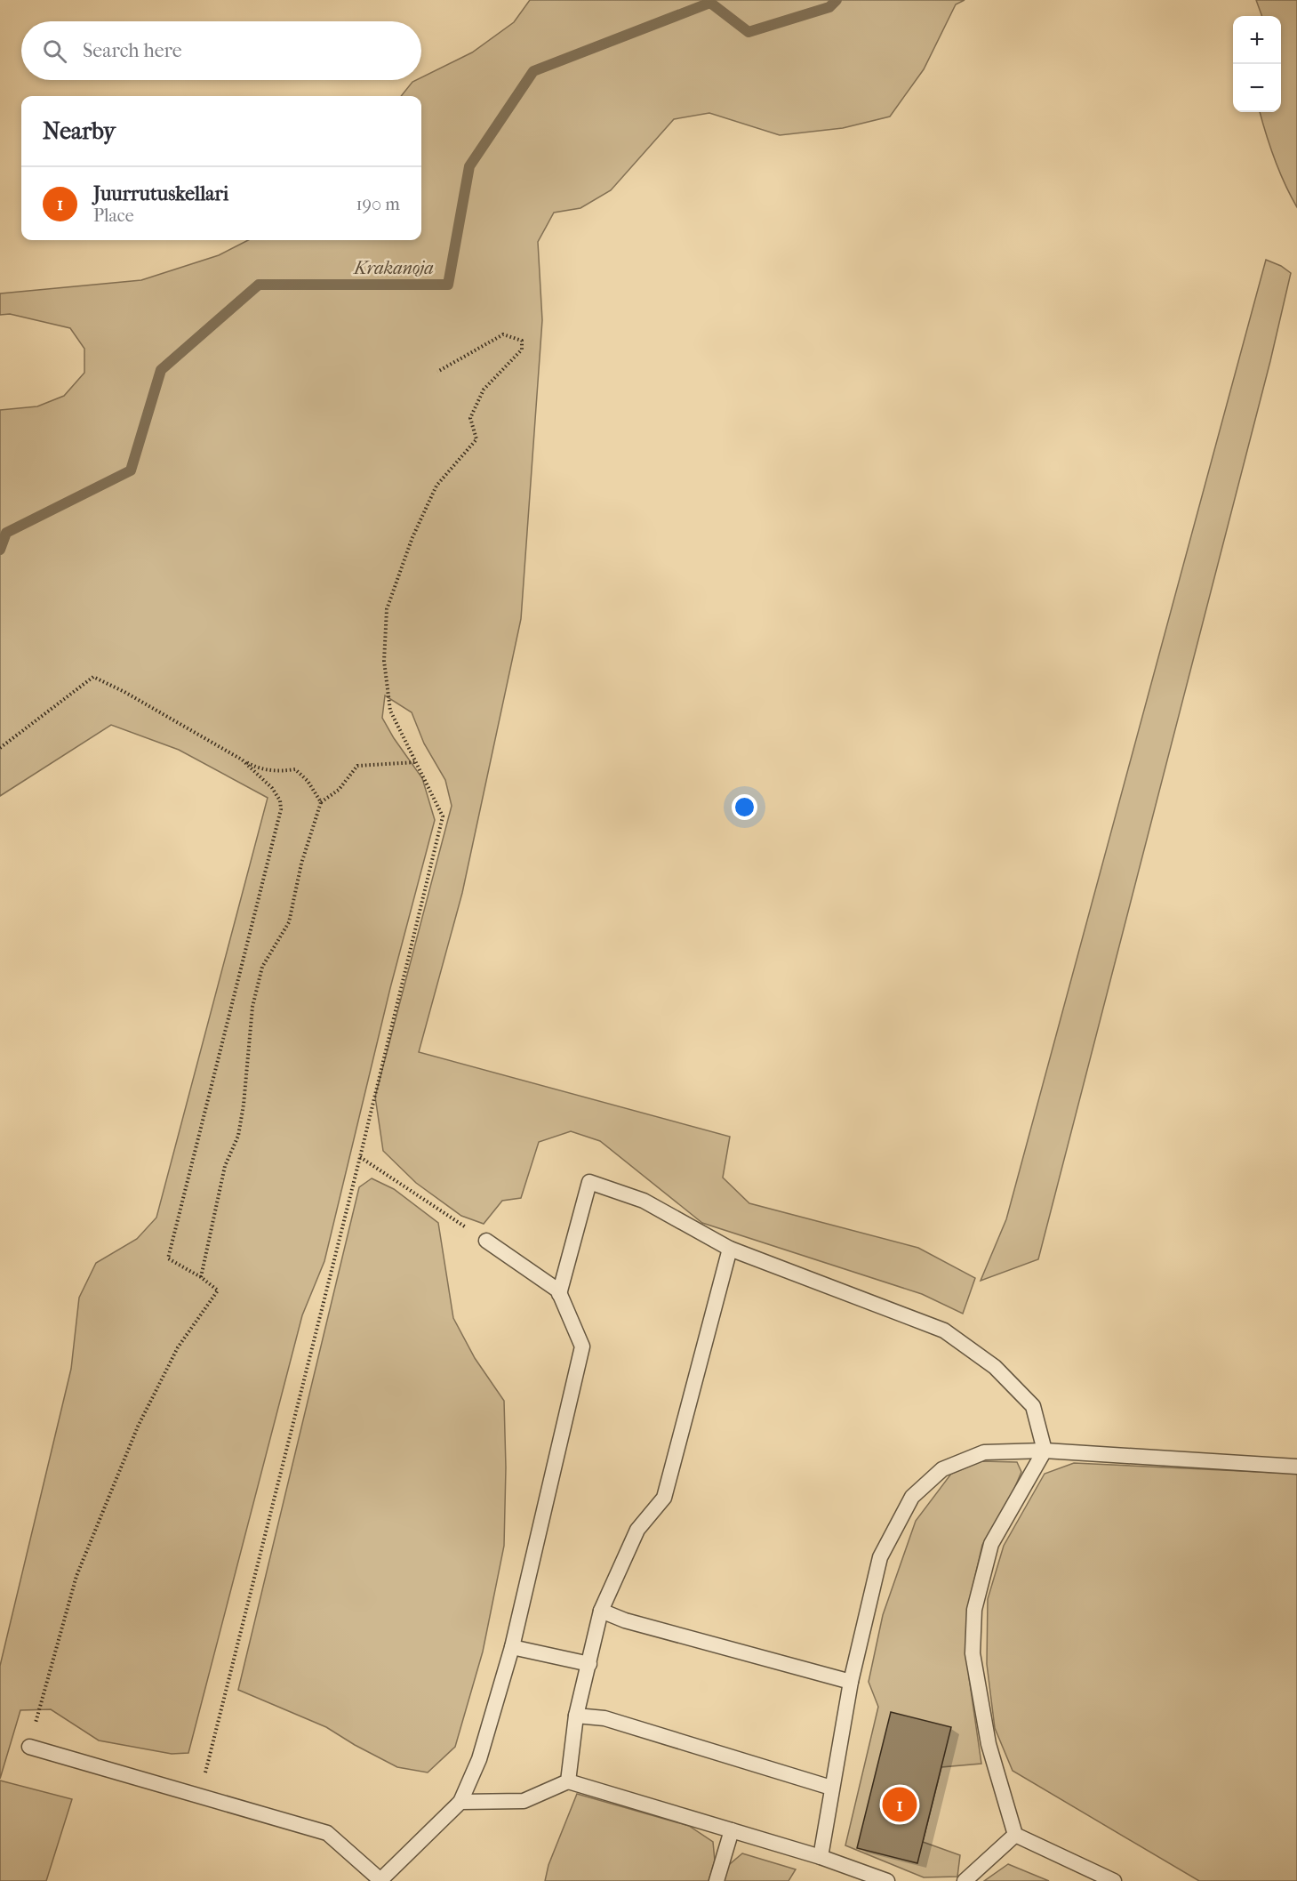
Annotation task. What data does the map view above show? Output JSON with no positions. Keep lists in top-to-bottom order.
{
  "water": ["Krakanoja"],
  "page": {
    "map_buttons": ["+", "−"],
    "search": "Search here",
    "heading": "Nearby",
    "list": [
      {
        "mark": "1",
        "name": "Juurrutuskellari",
        "note": "Place",
        "value": "190 m"
      }
    ],
    "pins": "1"
  }
}
